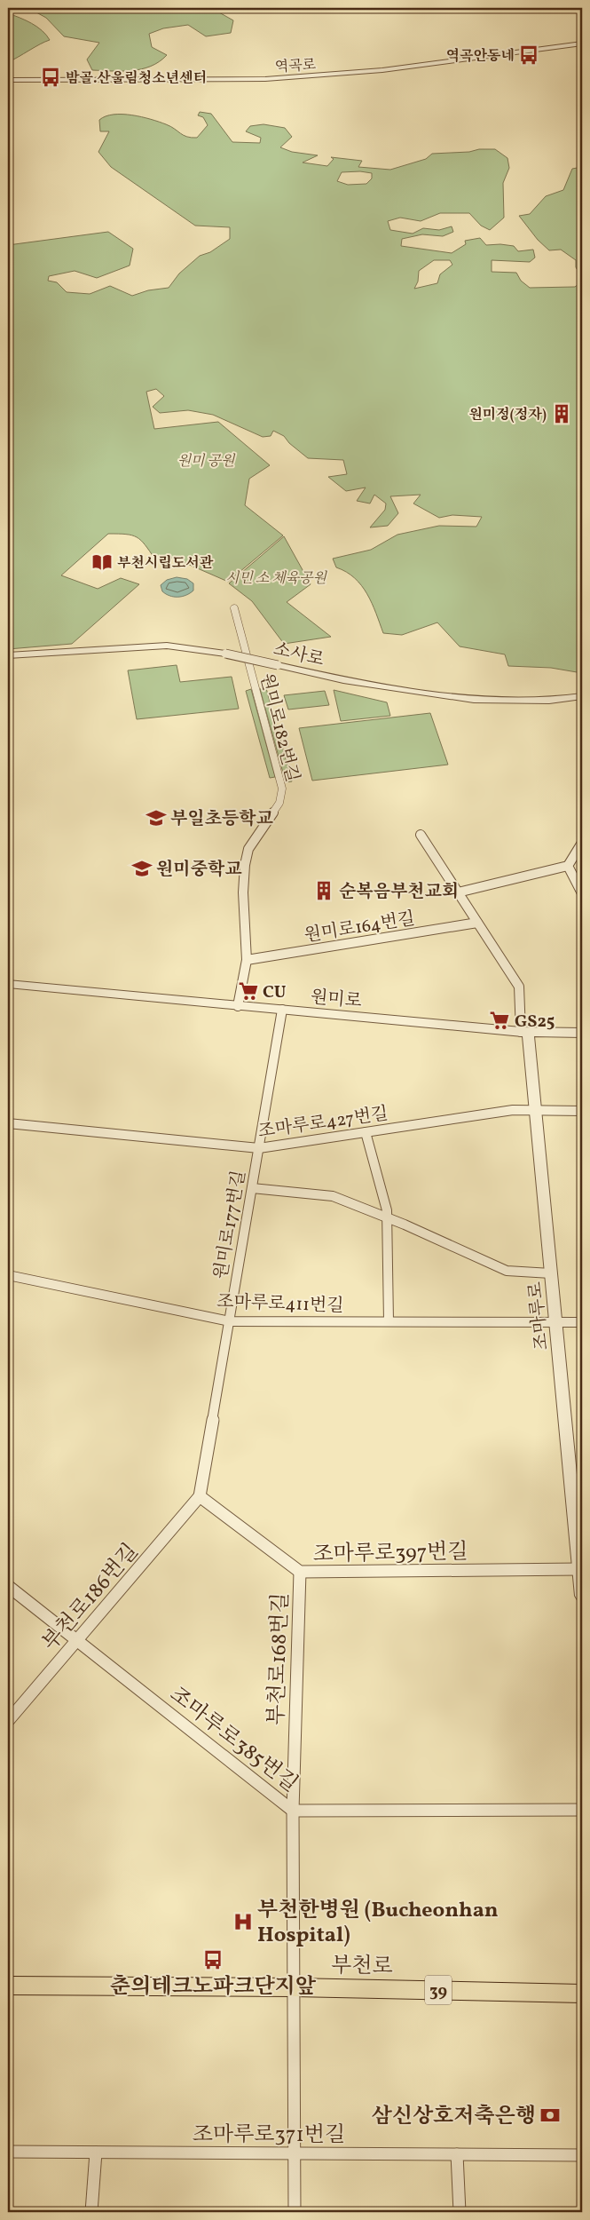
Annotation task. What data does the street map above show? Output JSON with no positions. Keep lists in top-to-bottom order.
{
  "streets": {
    "main road": ["부천로", "39"],
    "street": [
      "역곡로",
      "소사로",
      "원미로182번길",
      "원미로164번길",
      "원미로",
      "조마루로427번길",
      "원미로177번길",
      "조마루로411번길",
      "조마루로",
      "조마루로397번길",
      "부천로186번길",
      "부천로168번길",
      "조마루로385번길",
      "조마루로371번길"
    ]
  },
  "crossings": [
    ["원미로182번길", "원미로164번길"],
    ["원미로182번길", "원미로"],
    ["원미로", "원미로177번길"],
    ["원미로", "조마루로"],
    ["조마루로427번길", "원미로177번길"],
    ["조마루로427번길", "조마루로"],
    ["원미로177번길", "조마루로411번길"],
    ["원미로177번길", "조마루로397번길"],
    ["원미로177번길", "부천로186번길"],
    ["조마루로411번길", "조마루로"],
    ["조마루로", "조마루로397번길"],
    ["조마루로397번길", "부천로186번길"],
    ["조마루로397번길", "부천로168번길"],
    ["부천로186번길", "조마루로385번길"],
    ["부천로168번길", "조마루로385번길"],
    ["부천로168번길", "부천로"],
    ["부천로168번길", "조마루로371번길"]
  ],
  "parks": ["원미 공원", "시민 소 체육공원"],
  "places": {
    "bus stop": ["역곡안동네", "밤골.산울림청소년센터", "춘의테크노파크단지앞"],
    "building": ["원미정(정자)", "순복음부천교회"],
    "library": ["부천시립도서관"],
    "school or university": ["부일초등학교", "원미중학교"],
    "supermarket": ["CU", "GS25"],
    "hospital": ["부천한병원 (Bucheonhan Hospital)"],
    "bank": ["삼신상호저축은행"]
  }
}
